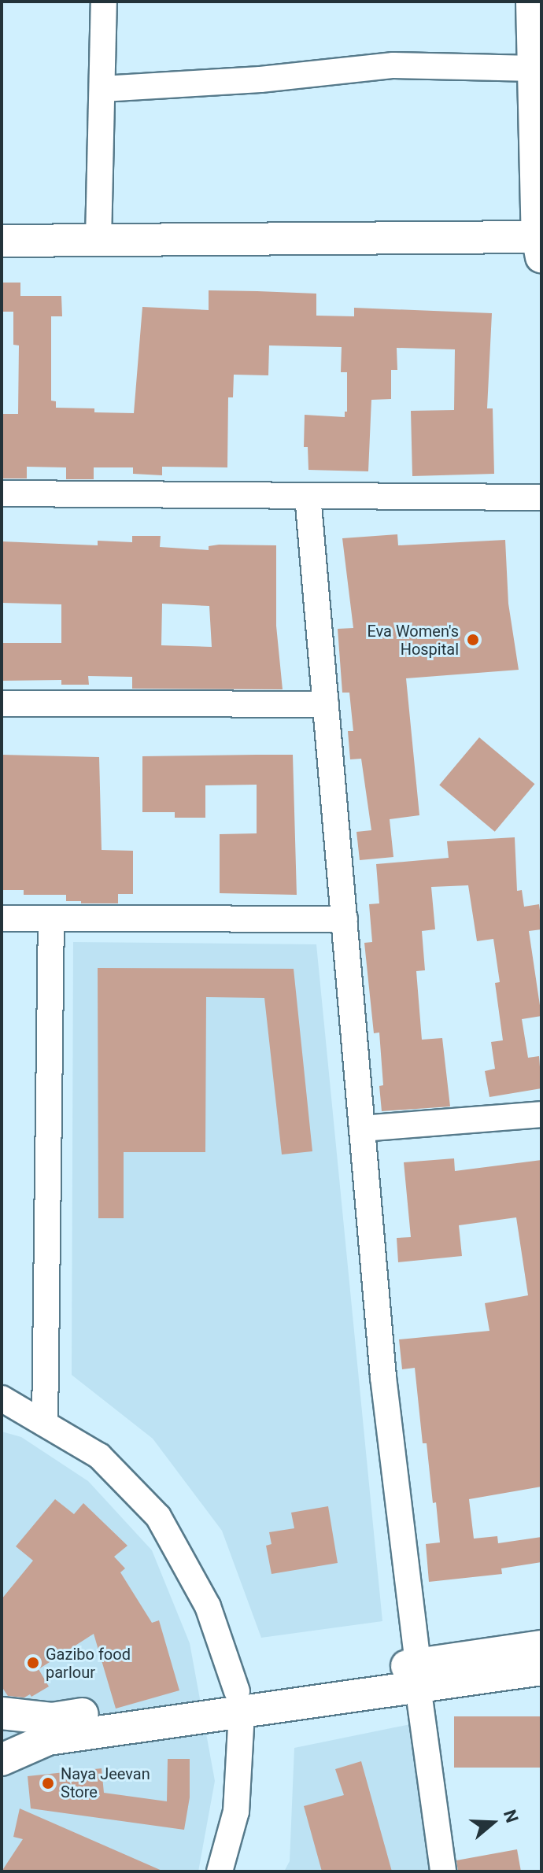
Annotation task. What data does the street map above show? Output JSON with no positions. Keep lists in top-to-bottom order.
{
  "places": ["Eva Women's Hospital", "Gazibo food parlour", "Naya Jeevan Store"],
  "north": "right"
}
